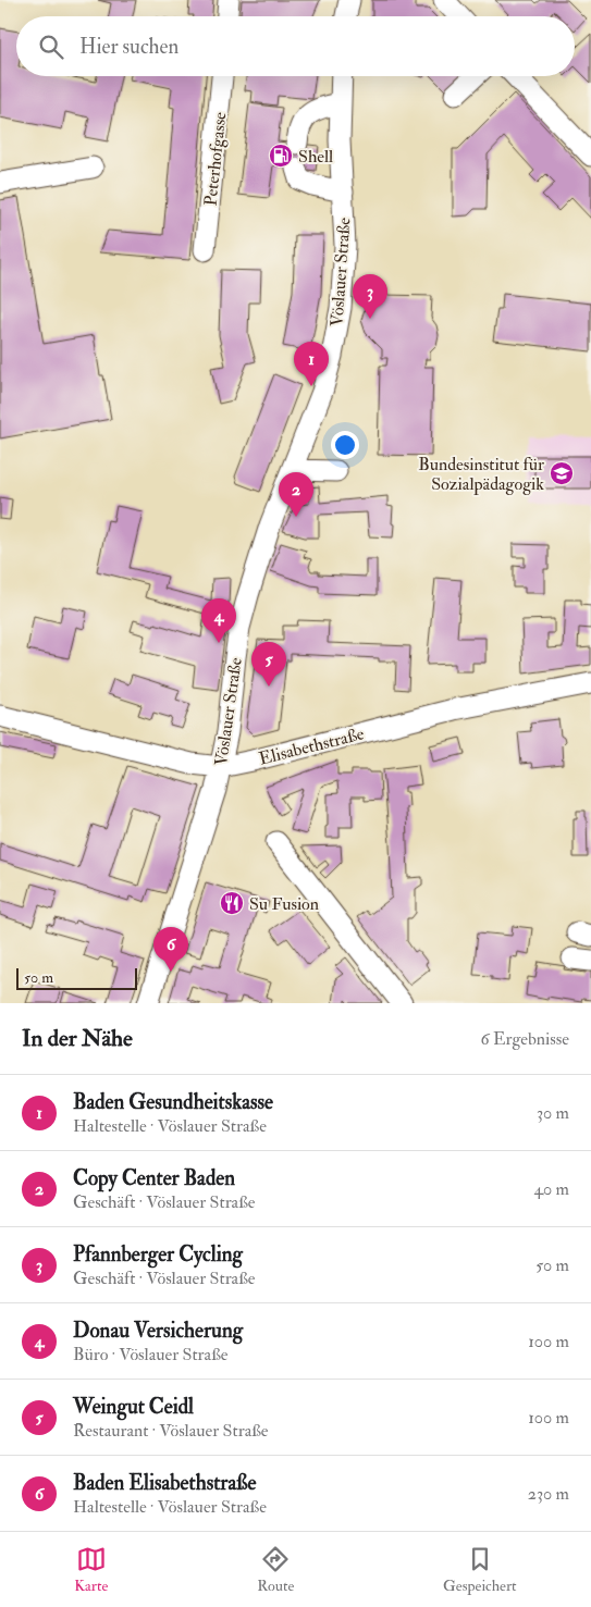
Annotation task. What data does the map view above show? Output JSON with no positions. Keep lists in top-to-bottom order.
{
  "streets": {
    "street": ["Peterhofgasse", "Vöslauer Straße", "Elisabethstraße"]
  },
  "crossings": [
    ["Vöslauer Straße", "Elisabethstraße"]
  ],
  "places": {
    "fuel station": ["Shell"],
    "school or university": ["Bundesinstitut für Sozialpädagogik"],
    "restaurant": ["Su Fusion"]
  },
  "scale_bar": "50 m",
  "page": {
    "search": "Hier suchen",
    "pins": [
      "3",
      "1",
      "2",
      "4",
      "5",
      "6"
    ],
    "scale": "50 m",
    "heading": ["In der Nähe", "6 Ergebnisse"],
    "list": [
      {
        "mark": "1",
        "name": "Baden Gesundheitskasse",
        "note": "Haltestelle · Vöslauer Straße",
        "value": "30 m"
      },
      {
        "mark": "2",
        "name": "Copy Center Baden",
        "note": "Geschäft · Vöslauer Straße",
        "value": "40 m"
      },
      {
        "mark": "3",
        "name": "Pfannberger Cycling",
        "note": "Geschäft · Vöslauer Straße",
        "value": "50 m"
      },
      {
        "mark": "4",
        "name": "Donau Versicherung",
        "note": "Büro · Vöslauer Straße",
        "value": "100 m"
      },
      {
        "mark": "5",
        "name": "Weingut Ceidl",
        "note": "Restaurant · Vöslauer Straße",
        "value": "100 m"
      },
      {
        "mark": "6",
        "name": "Baden Elisabethstraße",
        "note": "Haltestelle · Vöslauer Straße",
        "value": "230 m"
      }
    ],
    "nav": ["Karte", "Route", "Gespeichert"]
  }
}
